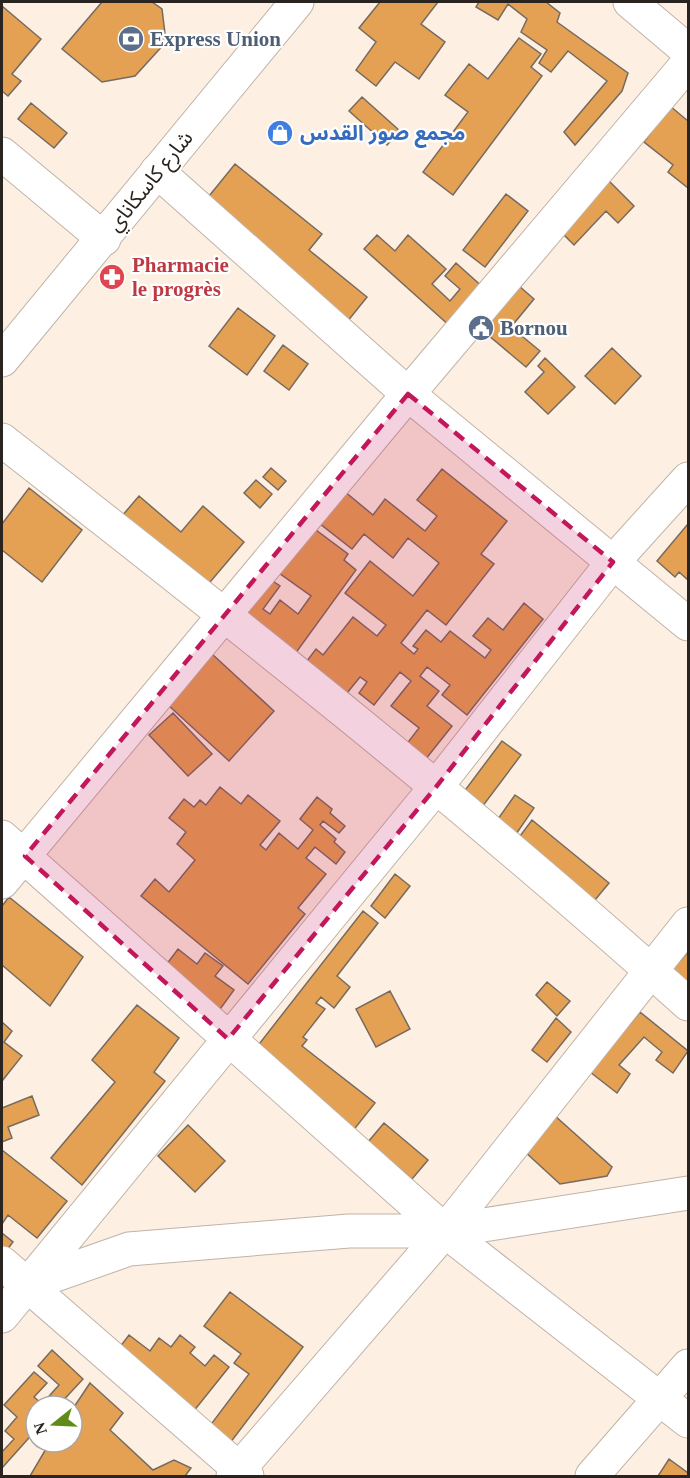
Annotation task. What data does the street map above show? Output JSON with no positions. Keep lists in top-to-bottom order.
{
  "streets": {
    "street": ["شارع كاسكاناي"]
  },
  "places": {
    "bank": ["Express Union"],
    "shop": ["مجمع صور القدس"],
    "pharmacy": ["Pharmacie le progrès"],
    "public building": ["Bornou"]
  },
  "north": "left"
}
